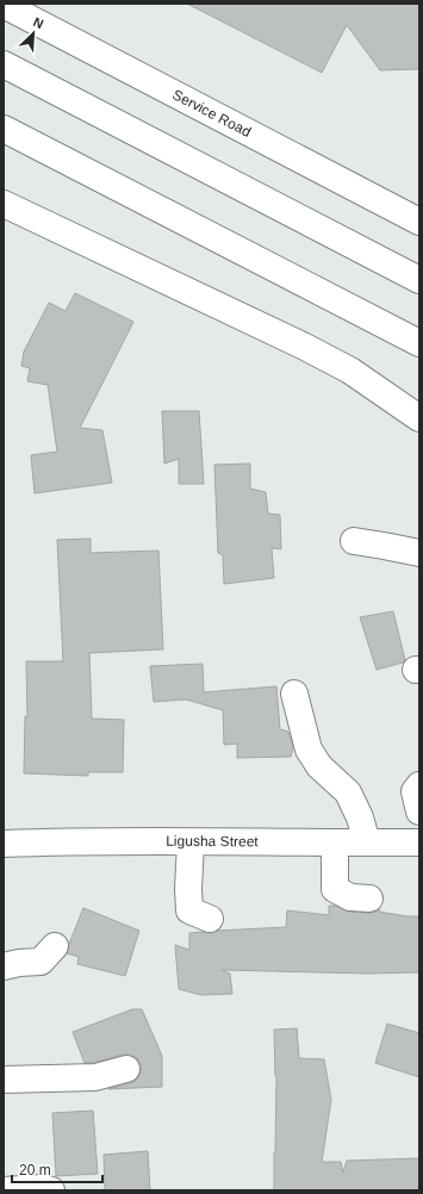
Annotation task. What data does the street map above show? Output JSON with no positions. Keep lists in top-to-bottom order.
{
  "streets": {
    "street": ["Service Road", "Ligusha Street"]
  },
  "scale_bar": "20 m",
  "north": "top right"
}
